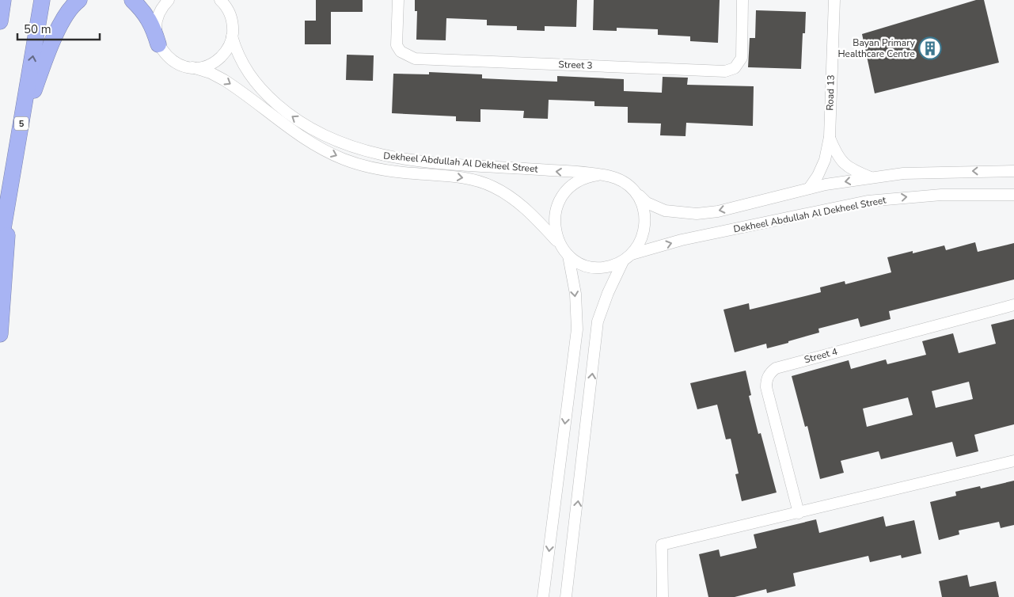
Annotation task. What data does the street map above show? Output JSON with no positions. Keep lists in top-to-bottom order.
{
  "streets": {
    "highway": ["5"],
    "street": [
      "Street 3",
      "Road 13",
      "Dekheel Abdullah Al Dekheel Street",
      "Street 4"
    ]
  },
  "places": {
    "building": ["Bayan Primary Healthcare Centre"]
  },
  "scale_bar": "50 m"
}
